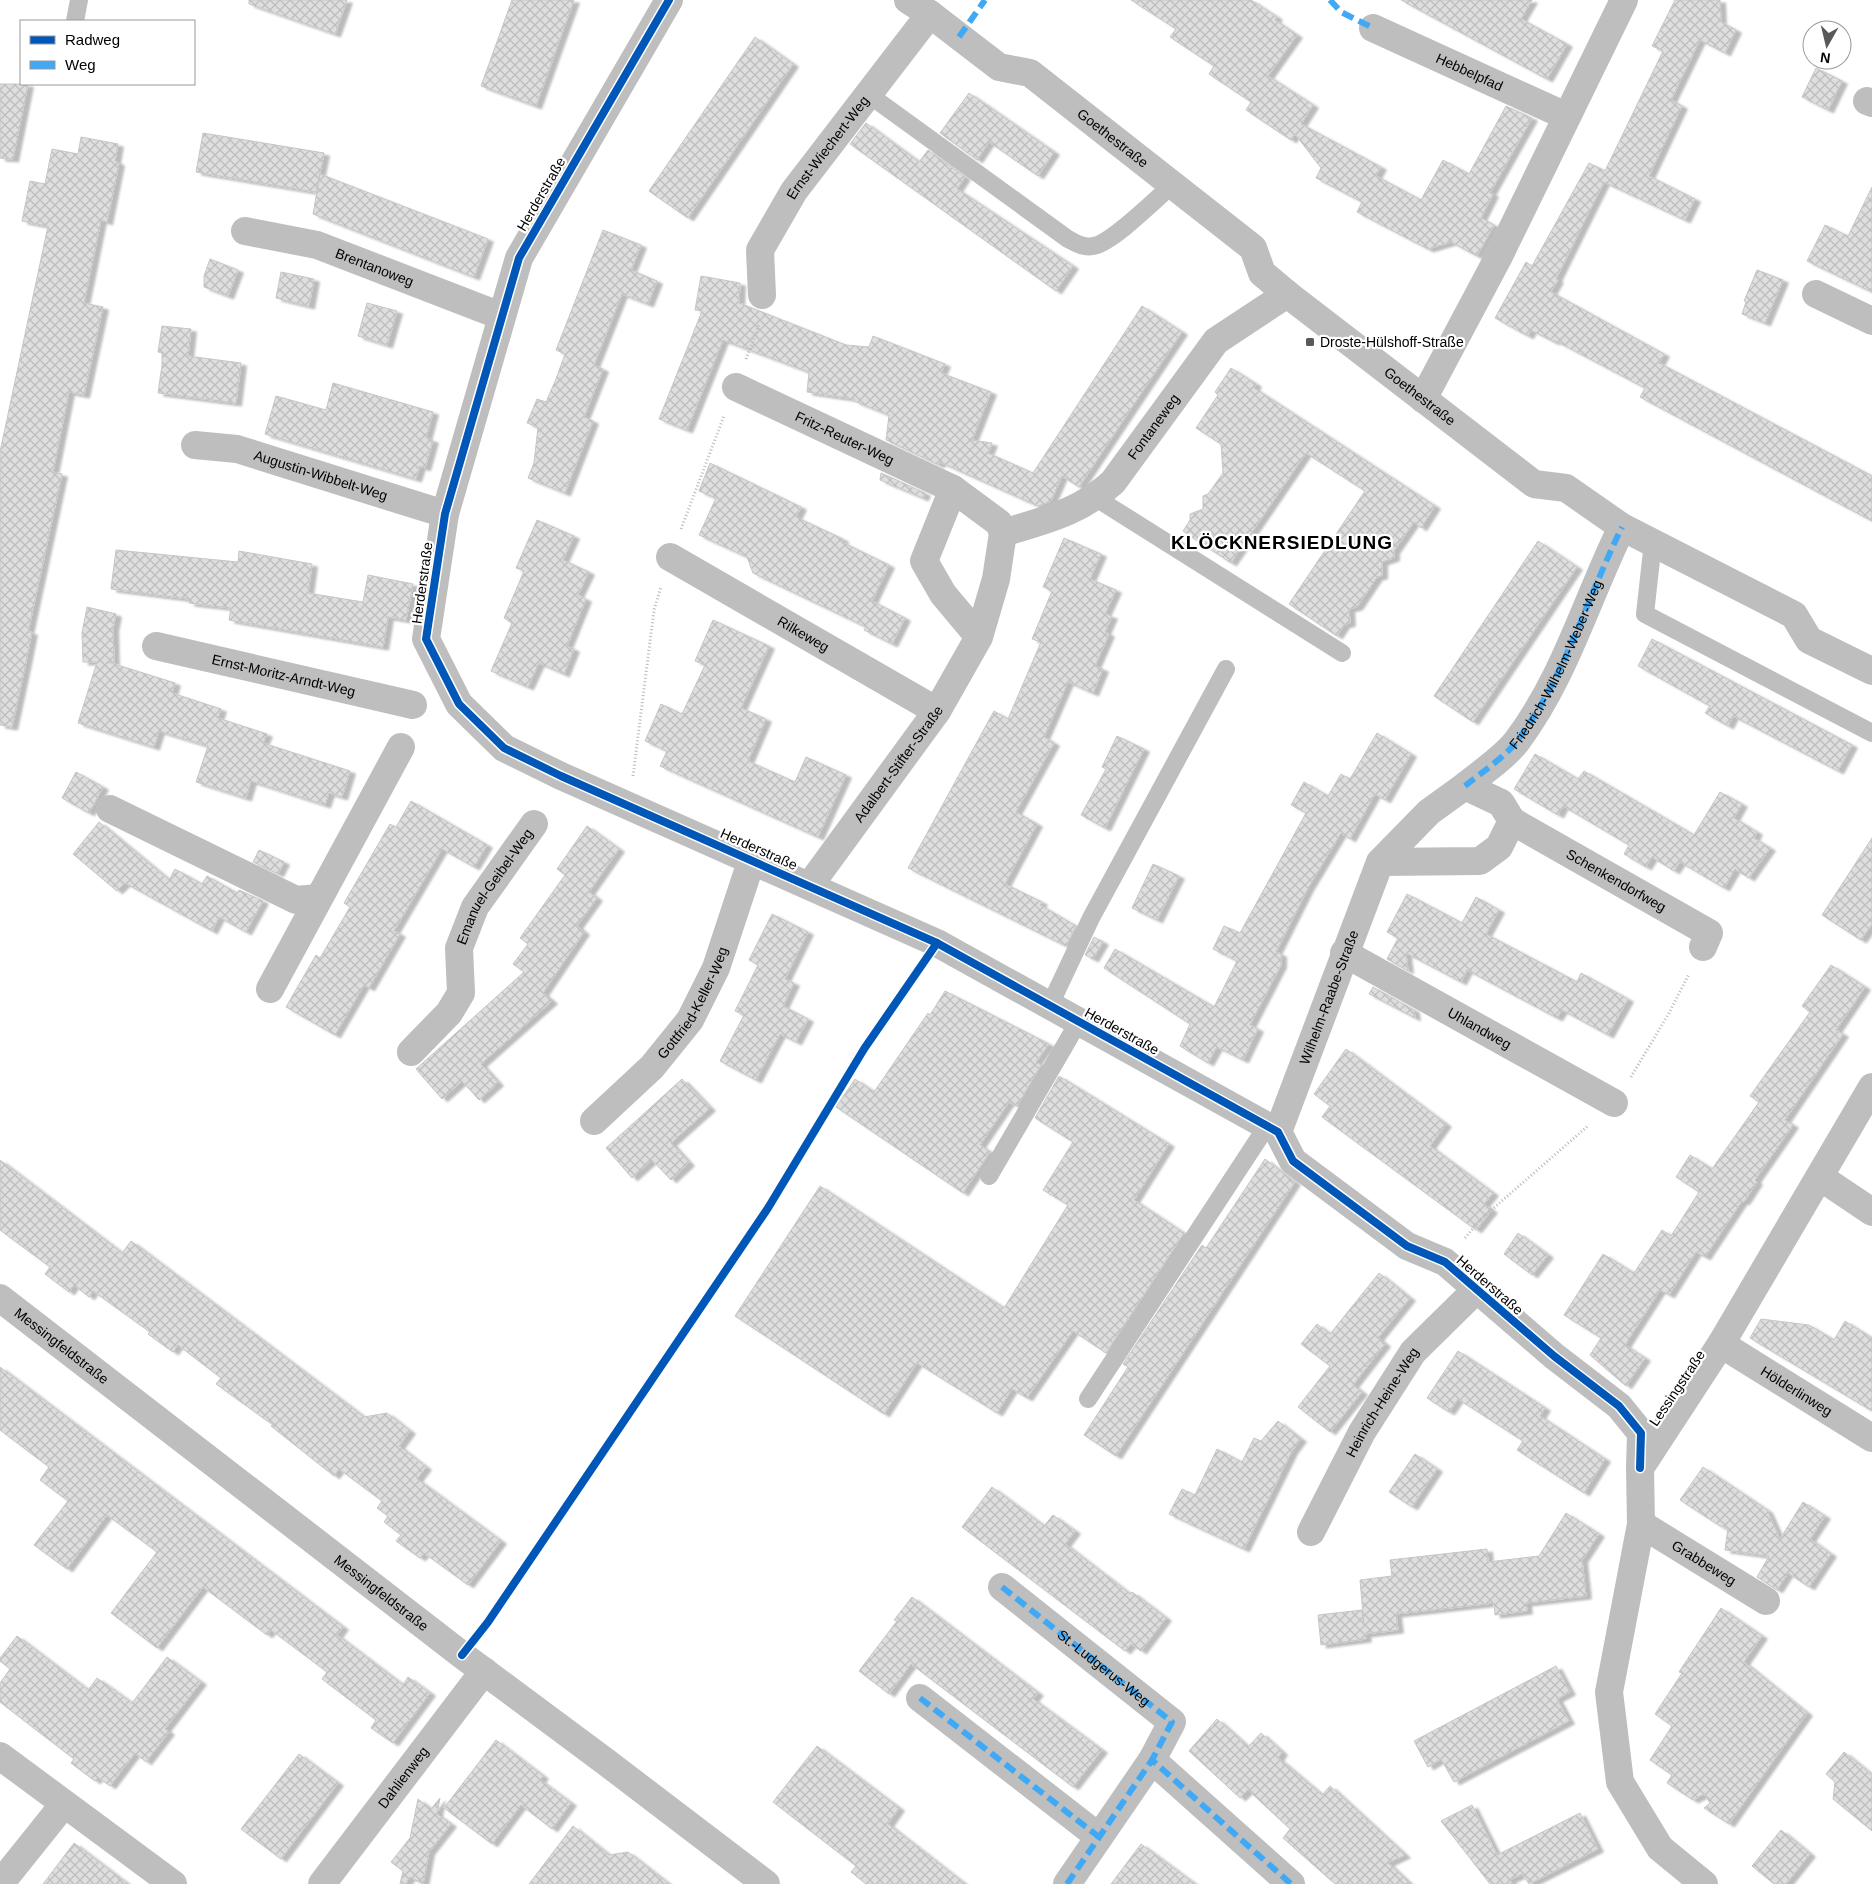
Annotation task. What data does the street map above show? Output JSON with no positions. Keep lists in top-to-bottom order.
{
  "streets": {
    "street": [
      "Hebbelpfad",
      "Goethestraße",
      "Ernst-Wiechert-Weg",
      "Herderstraße",
      "Brentanoweg",
      "Fontaneweg",
      "Fritz-Reuter-Weg",
      "Augustin-Wibbelt-Weg",
      "Rilkeweg",
      "Friedrich-Wilhelm-Weber-Weg",
      "Ernst-Moritz-Arndt-Weg",
      "Adalbert-Stifter-Straße",
      "Schenkendorfweg",
      "Emanuel-Geibel-Weg",
      "Wilhelm-Raabe-Straße",
      "Gottfried-Keller-Weg",
      "Uhlandweg",
      "Messingfeldstraße",
      "Lessingstraße",
      "Hölderlinweg",
      "Heinrich-Heine-Weg",
      "Grabbeweg",
      "St.-Ludgerus-Weg",
      "Dahlienweg"
    ]
  },
  "crossings": [
    ["Goethestraße", "Ernst-Wiechert-Weg"],
    ["Goethestraße", "Fontaneweg"],
    ["Goethestraße", "Friedrich-Wilhelm-Weber-Weg"],
    ["Herderstraße", "Brentanoweg"],
    ["Herderstraße", "Augustin-Wibbelt-Weg"],
    ["Herderstraße", "Adalbert-Stifter-Straße"],
    ["Herderstraße", "Wilhelm-Raabe-Straße"],
    ["Herderstraße", "Gottfried-Keller-Weg"],
    ["Herderstraße", "Lessingstraße"],
    ["Herderstraße", "Heinrich-Heine-Weg"],
    ["Fontaneweg", "Adalbert-Stifter-Straße"],
    ["Rilkeweg", "Adalbert-Stifter-Straße"],
    ["Friedrich-Wilhelm-Weber-Weg", "Wilhelm-Raabe-Straße"],
    ["Wilhelm-Raabe-Straße", "Uhlandweg"],
    ["Messingfeldstraße", "Dahlienweg"],
    ["Lessingstraße", "Hölderlinweg"]
  ],
  "districts": ["KLÖCKNERSIEDLUNG"],
  "places": {
    "transit": ["Droste-Hülshoff-Straße"]
  },
  "legend": ["Radweg", "Weg"],
  "north": "bottom"
}
